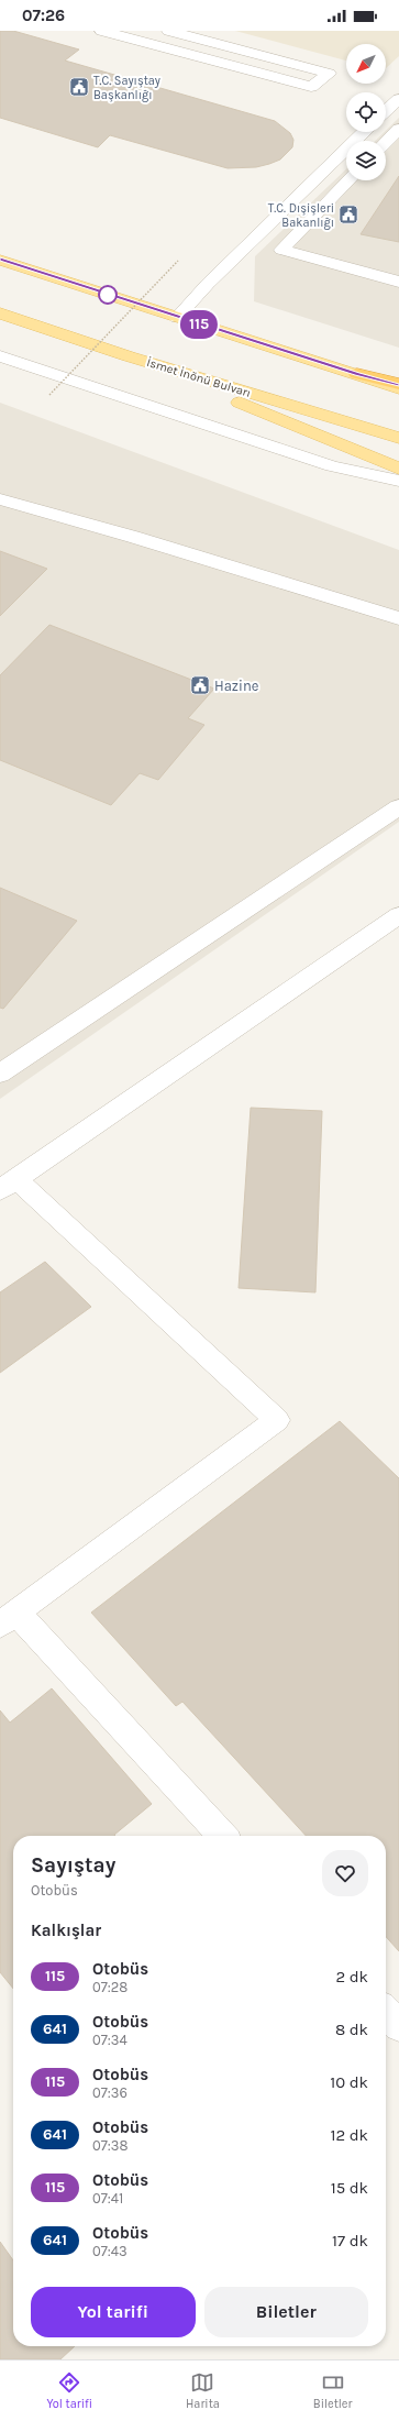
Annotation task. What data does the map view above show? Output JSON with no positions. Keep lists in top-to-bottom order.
{
  "streets": {
    "main road": ["İsmet İnönü Bulvarı"]
  },
  "places": {
    "public building": ["T.C. Sayıştay Başkanlığı", "T.C. Dışişleri Bakanlığı", "Hazine"]
  },
  "lines": ["bus line 115"],
  "north": "bottom left",
  "page": {
    "status": "07:26",
    "on_map": "115",
    "heading": [
      ["Sayıştay", "Otobüs"],
      "Kalkışlar"
    ],
    "list": [
      {
        "mark": "115",
        "name": "Otobüs",
        "note": "07:28",
        "value": "2 dk"
      },
      {
        "mark": "641",
        "name": "Otobüs",
        "note": "07:34",
        "value": "8 dk"
      },
      {
        "mark": "115",
        "name": "Otobüs",
        "note": "07:36",
        "value": "10 dk"
      },
      {
        "mark": "641",
        "name": "Otobüs",
        "note": "07:38",
        "value": "12 dk"
      },
      {
        "mark": "115",
        "name": "Otobüs",
        "note": "07:41",
        "value": "15 dk"
      },
      {
        "mark": "641",
        "name": "Otobüs",
        "note": "07:43",
        "value": "17 dk"
      }
    ],
    "buttons": ["Yol tarifi", "Biletler"],
    "tabs": ["Yol tarifi", "Harita", "Biletler"]
  }
}
